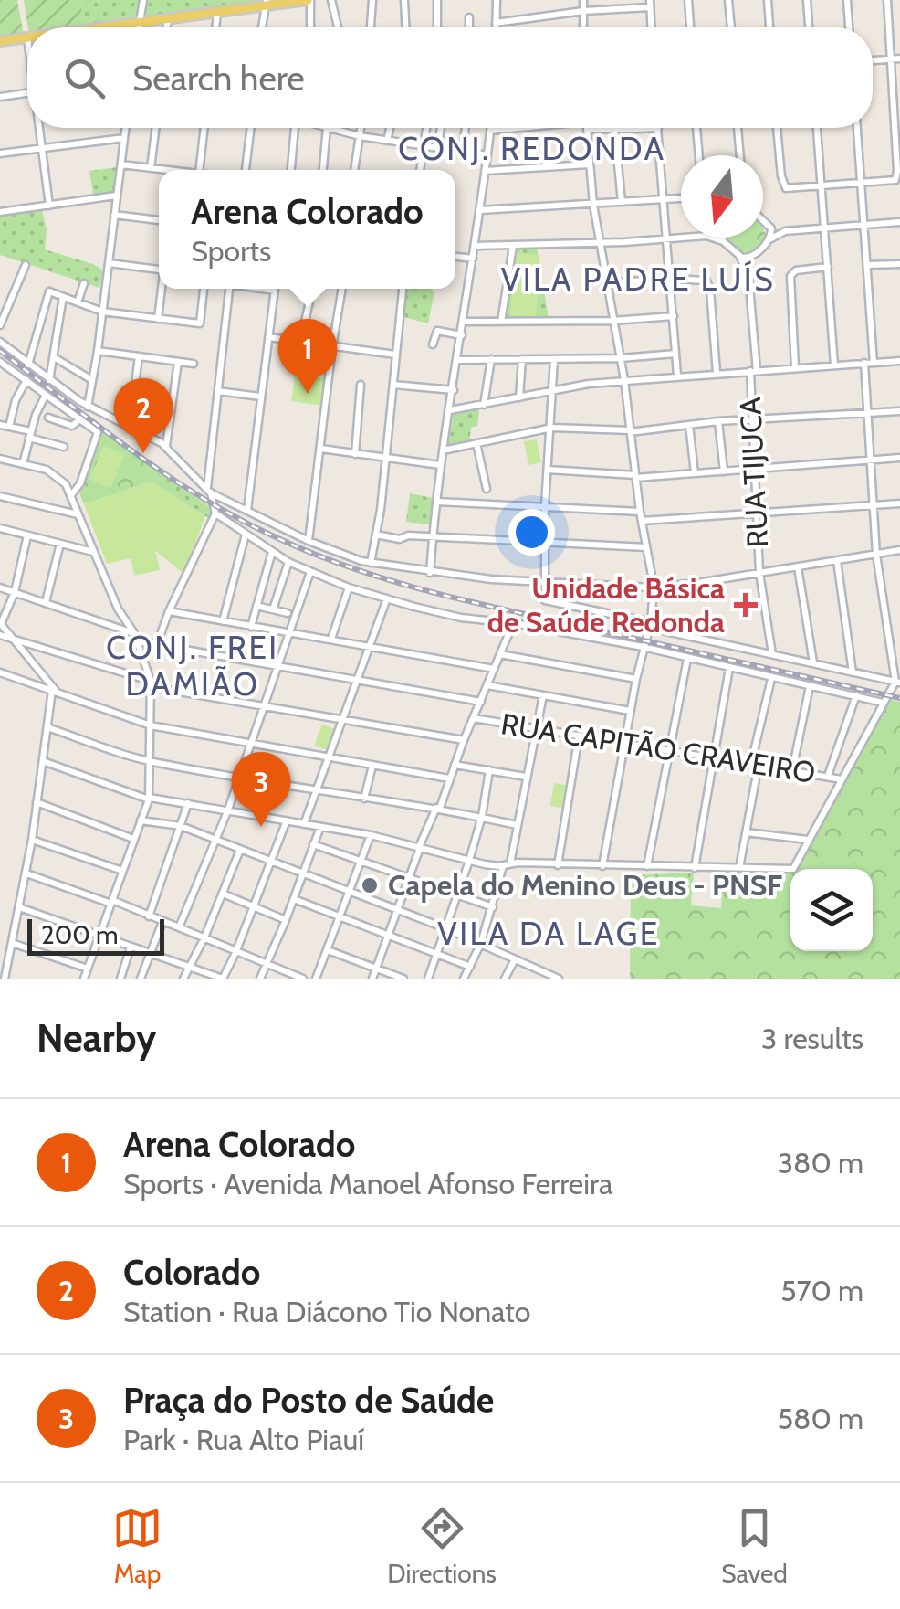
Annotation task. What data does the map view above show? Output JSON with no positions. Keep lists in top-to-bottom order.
{
  "streets": {
    "street": ["RUA TIJUCA", "RUA CAPITÃO CRAVEIRO"]
  },
  "districts": [
    "CONJ. REDONDA",
    "VILA PADRE LUÍS",
    "CONJ. FREI DAMIÃO",
    "VILA DA LAGE"
  ],
  "places": {
    "health": ["Unidade Básica de Saúde Redonda"],
    "other": ["Capela do Menino Deus - PNSF"]
  },
  "scale_bar": "200 m",
  "north": "bottom",
  "page": {
    "search": "Search here",
    "popup": ["Arena Colorado", "Sports"],
    "pins": ["1", "2", "3"],
    "scale": "200 m",
    "heading": ["Nearby", "3 results"],
    "list": [
      {
        "mark": "1",
        "name": "Arena Colorado",
        "note": "Sports · Avenida Manoel Afonso Ferreira",
        "value": "380 m"
      },
      {
        "mark": "2",
        "name": "Colorado",
        "note": "Station · Rua Diácono Tio Nonato",
        "value": "570 m"
      },
      {
        "mark": "3",
        "name": "Praça do Posto de Saúde",
        "note": "Park · Rua Alto Piauí",
        "value": "580 m"
      }
    ],
    "nav": ["Map", "Directions", "Saved"]
  }
}
